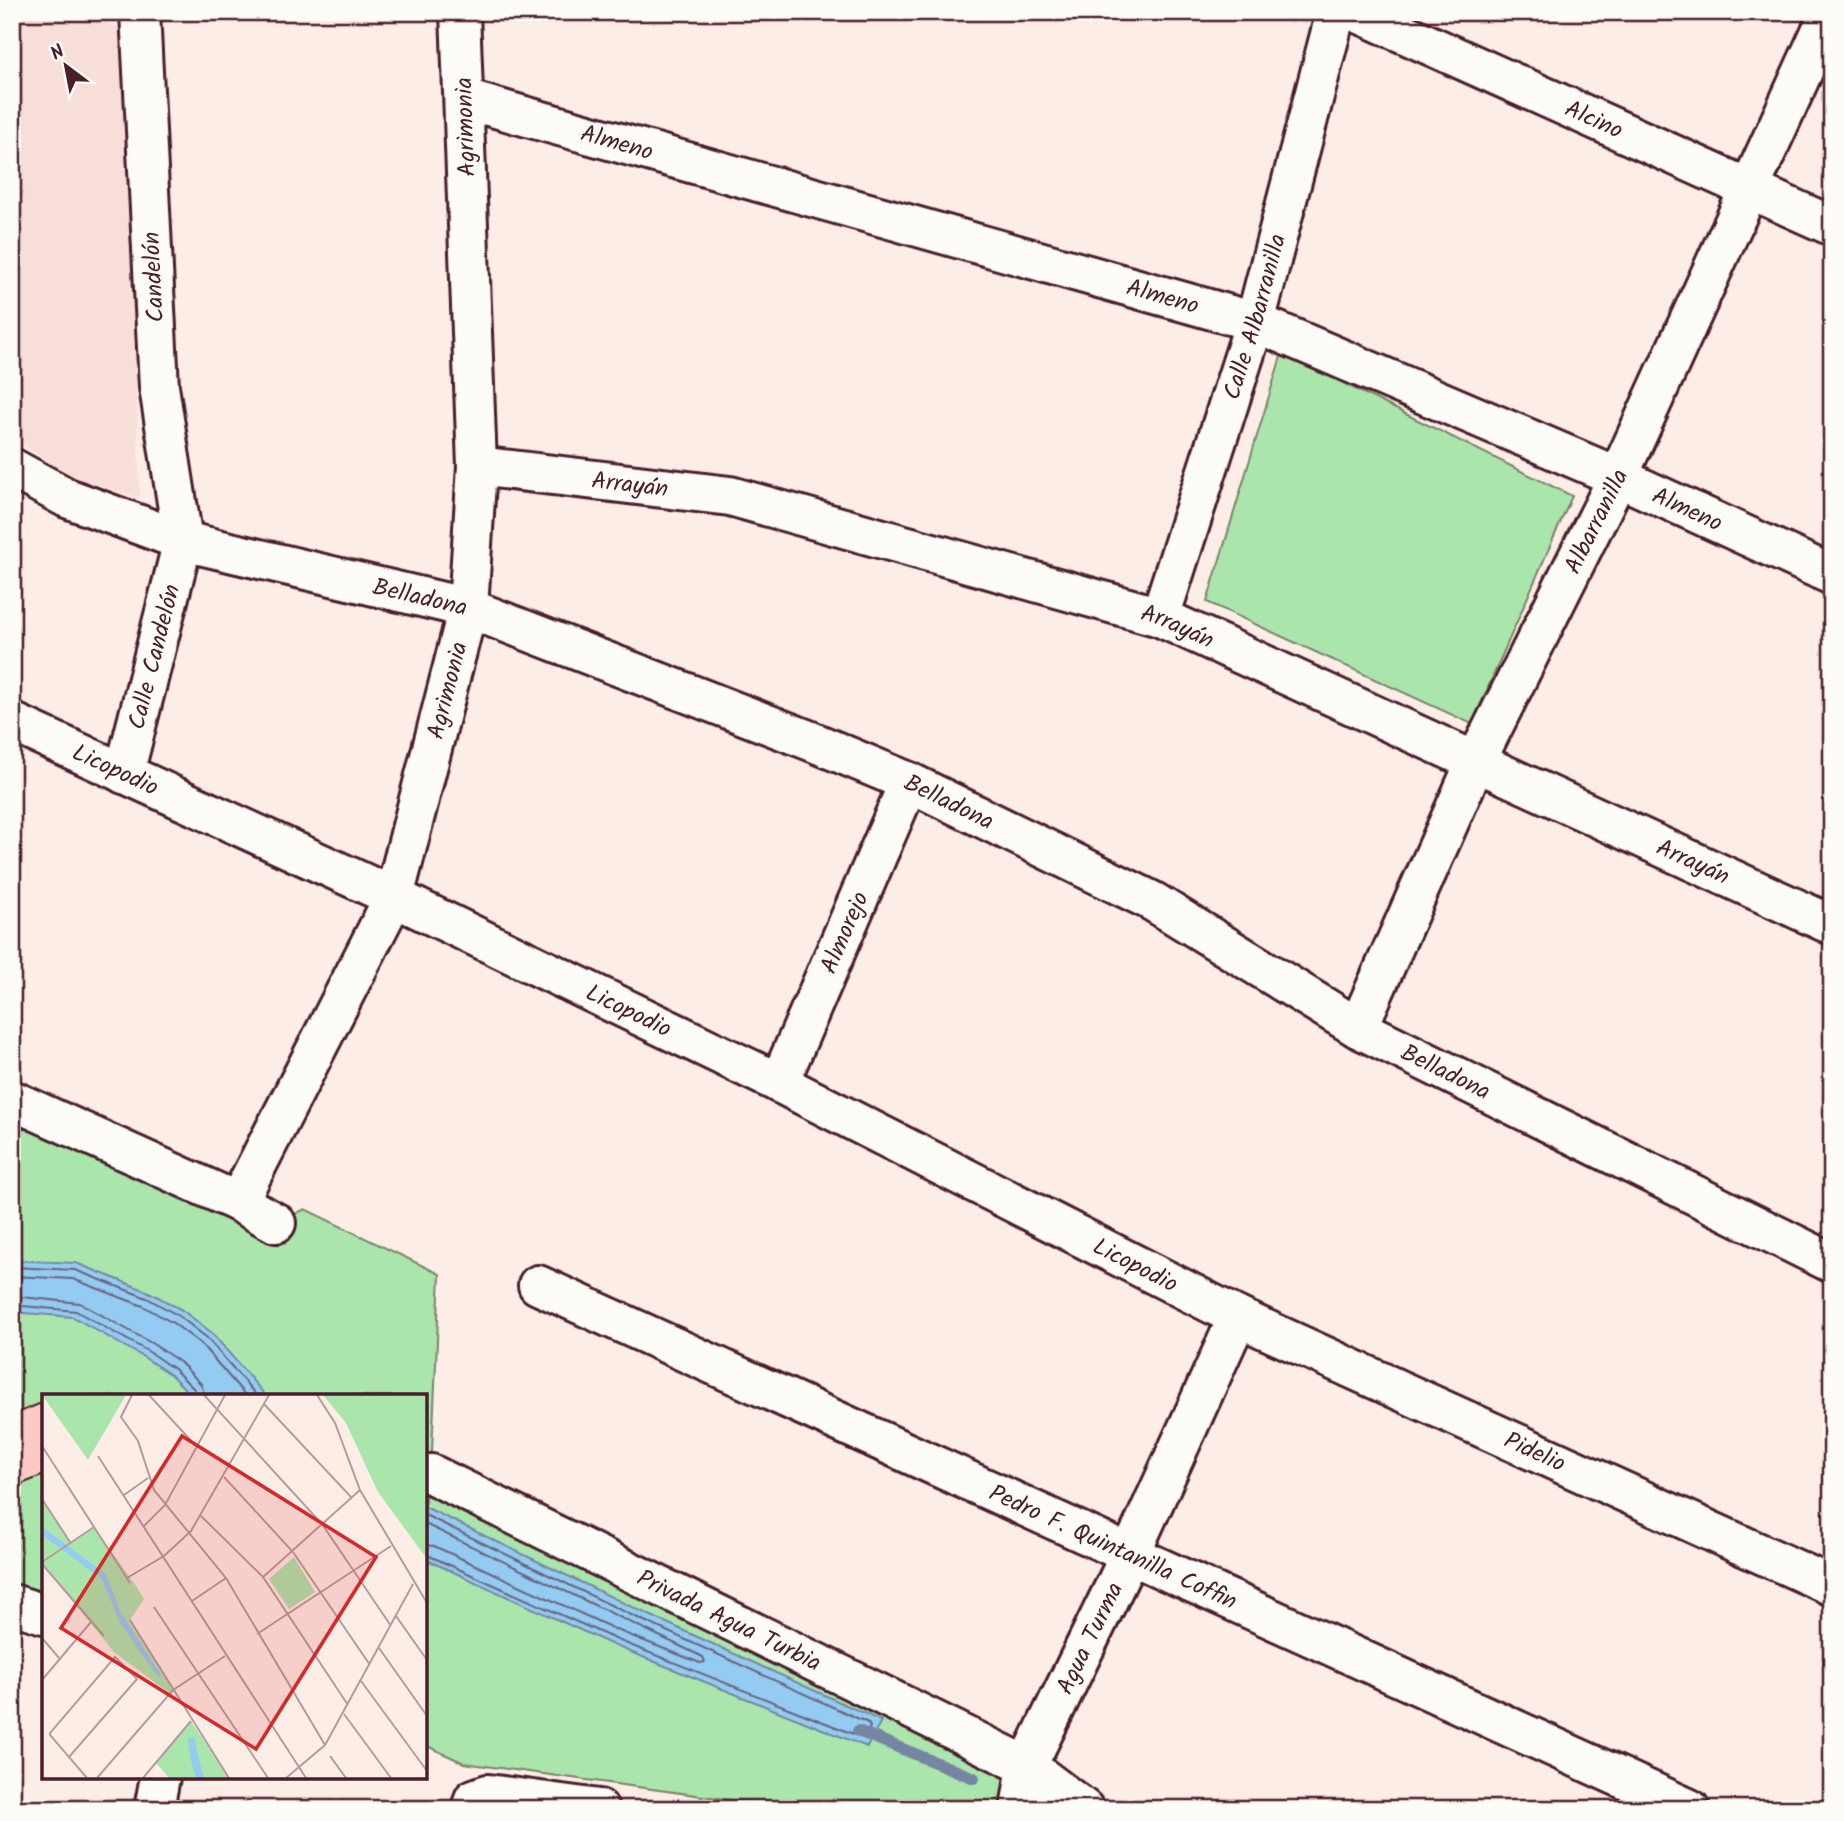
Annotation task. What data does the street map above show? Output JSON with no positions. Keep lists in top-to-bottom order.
{
  "streets": {
    "street": [
      "Alcino",
      "Agrimonia",
      "Almeno",
      "Candelón",
      "Calle Albarranilla",
      "Arrayán",
      "Albarranilla",
      "Belladona",
      "Calle Candelón",
      "Licopodio",
      "Almorejo",
      "Pidelio",
      "Pedro F. Quintanilla Coffin",
      "Privada Agua Turbia",
      "Agua Turma"
    ]
  },
  "crossings": [
    ["Alcino", "Albarranilla"],
    ["Agrimonia", "Almeno"],
    ["Agrimonia", "Arrayán"],
    ["Agrimonia", "Belladona"],
    ["Agrimonia", "Licopodio"],
    ["Almeno", "Calle Albarranilla"],
    ["Almeno", "Albarranilla"],
    ["Candelón", "Belladona"],
    ["Candelón", "Calle Candelón"],
    ["Calle Albarranilla", "Arrayán"],
    ["Arrayán", "Albarranilla"],
    ["Albarranilla", "Belladona"],
    ["Belladona", "Calle Candelón"],
    ["Belladona", "Almorejo"],
    ["Calle Candelón", "Licopodio"],
    ["Licopodio", "Almorejo"],
    ["Licopodio", "Pidelio"],
    ["Licopodio", "Agua Turma"],
    ["Pidelio", "Agua Turma"],
    ["Pedro F. Quintanilla Coffin", "Agua Turma"],
    ["Privada Agua Turbia", "Agua Turma"]
  ],
  "north": "top left"
}
